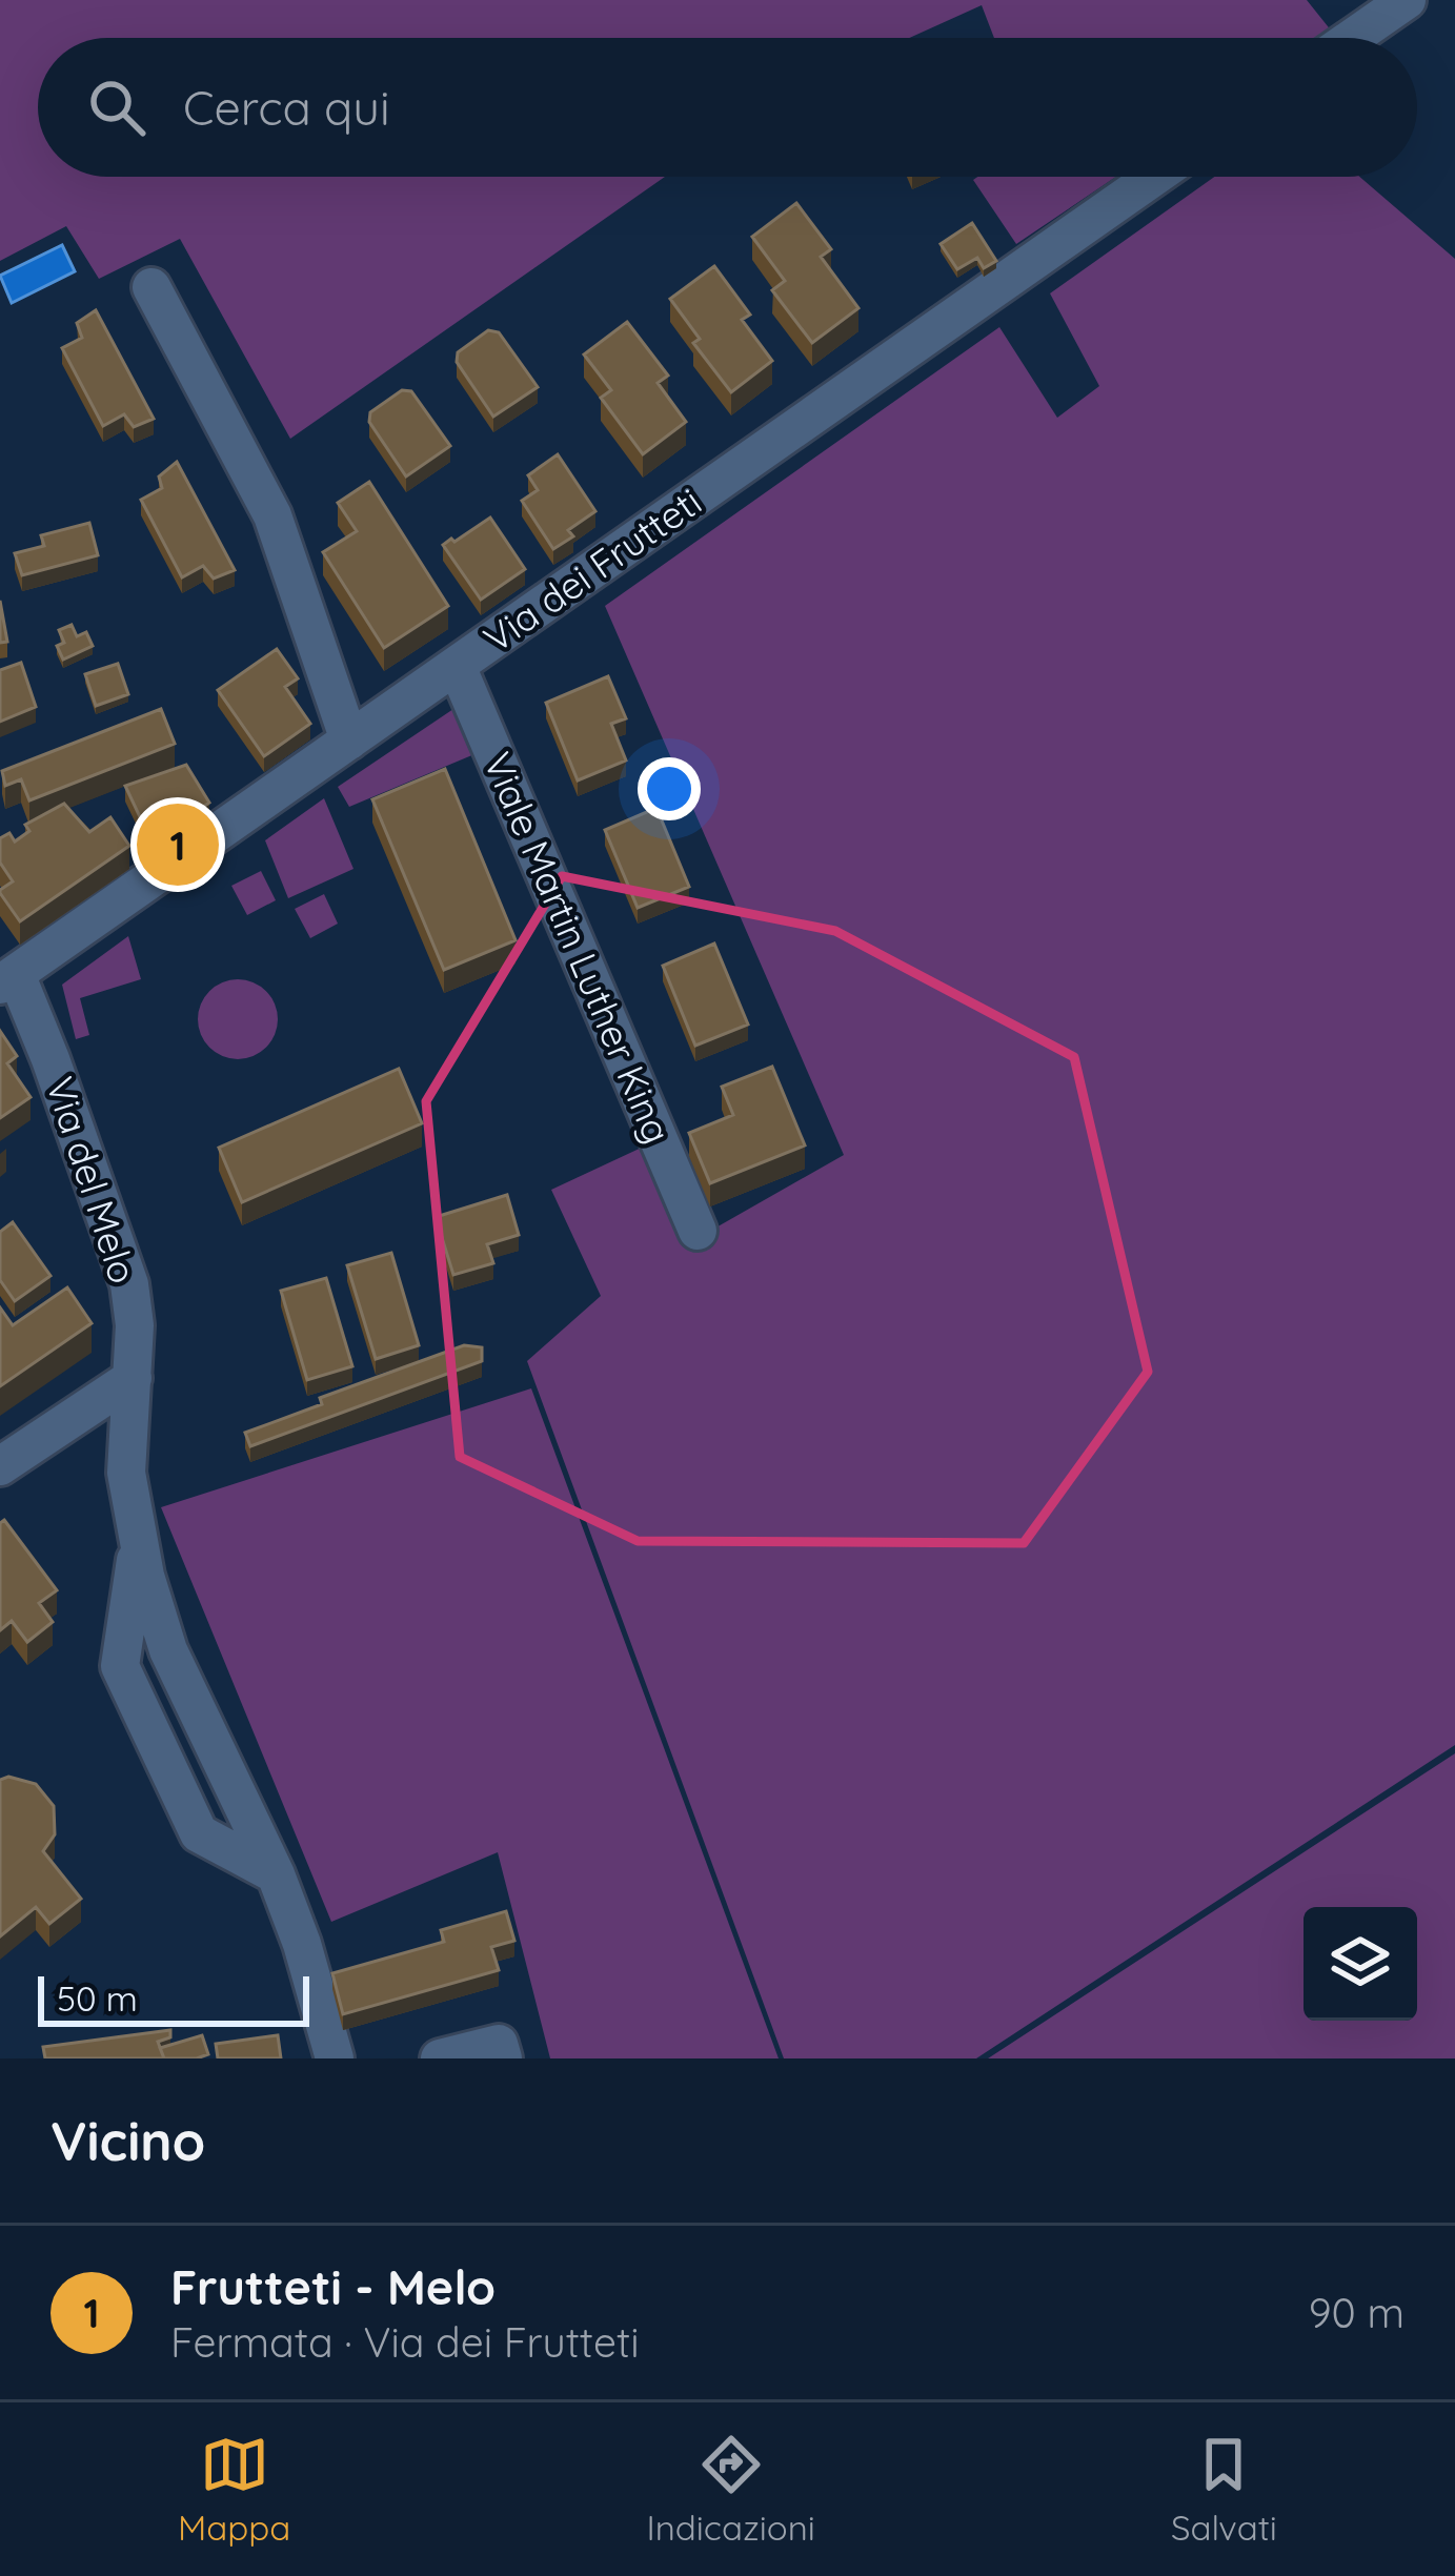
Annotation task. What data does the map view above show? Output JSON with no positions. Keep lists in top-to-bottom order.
{
  "streets": {
    "street": ["Via dei Frutteti", "Viale Martin Luther King", "Via del Melo"]
  },
  "crossings": [
    ["Via dei Frutteti", "Viale Martin Luther King"],
    ["Via dei Frutteti", "Via del Melo"]
  ],
  "scale_bar": "50 m",
  "page": {
    "search": "Cerca qui",
    "pins": "1",
    "scale": "50 m",
    "heading": "Vicino",
    "list": [
      {
        "mark": "1",
        "name": "Frutteti - Melo",
        "note": "Fermata · Via dei Frutteti",
        "value": "90 m"
      }
    ],
    "nav": ["Mappa", "Indicazioni", "Salvati"]
  }
}
